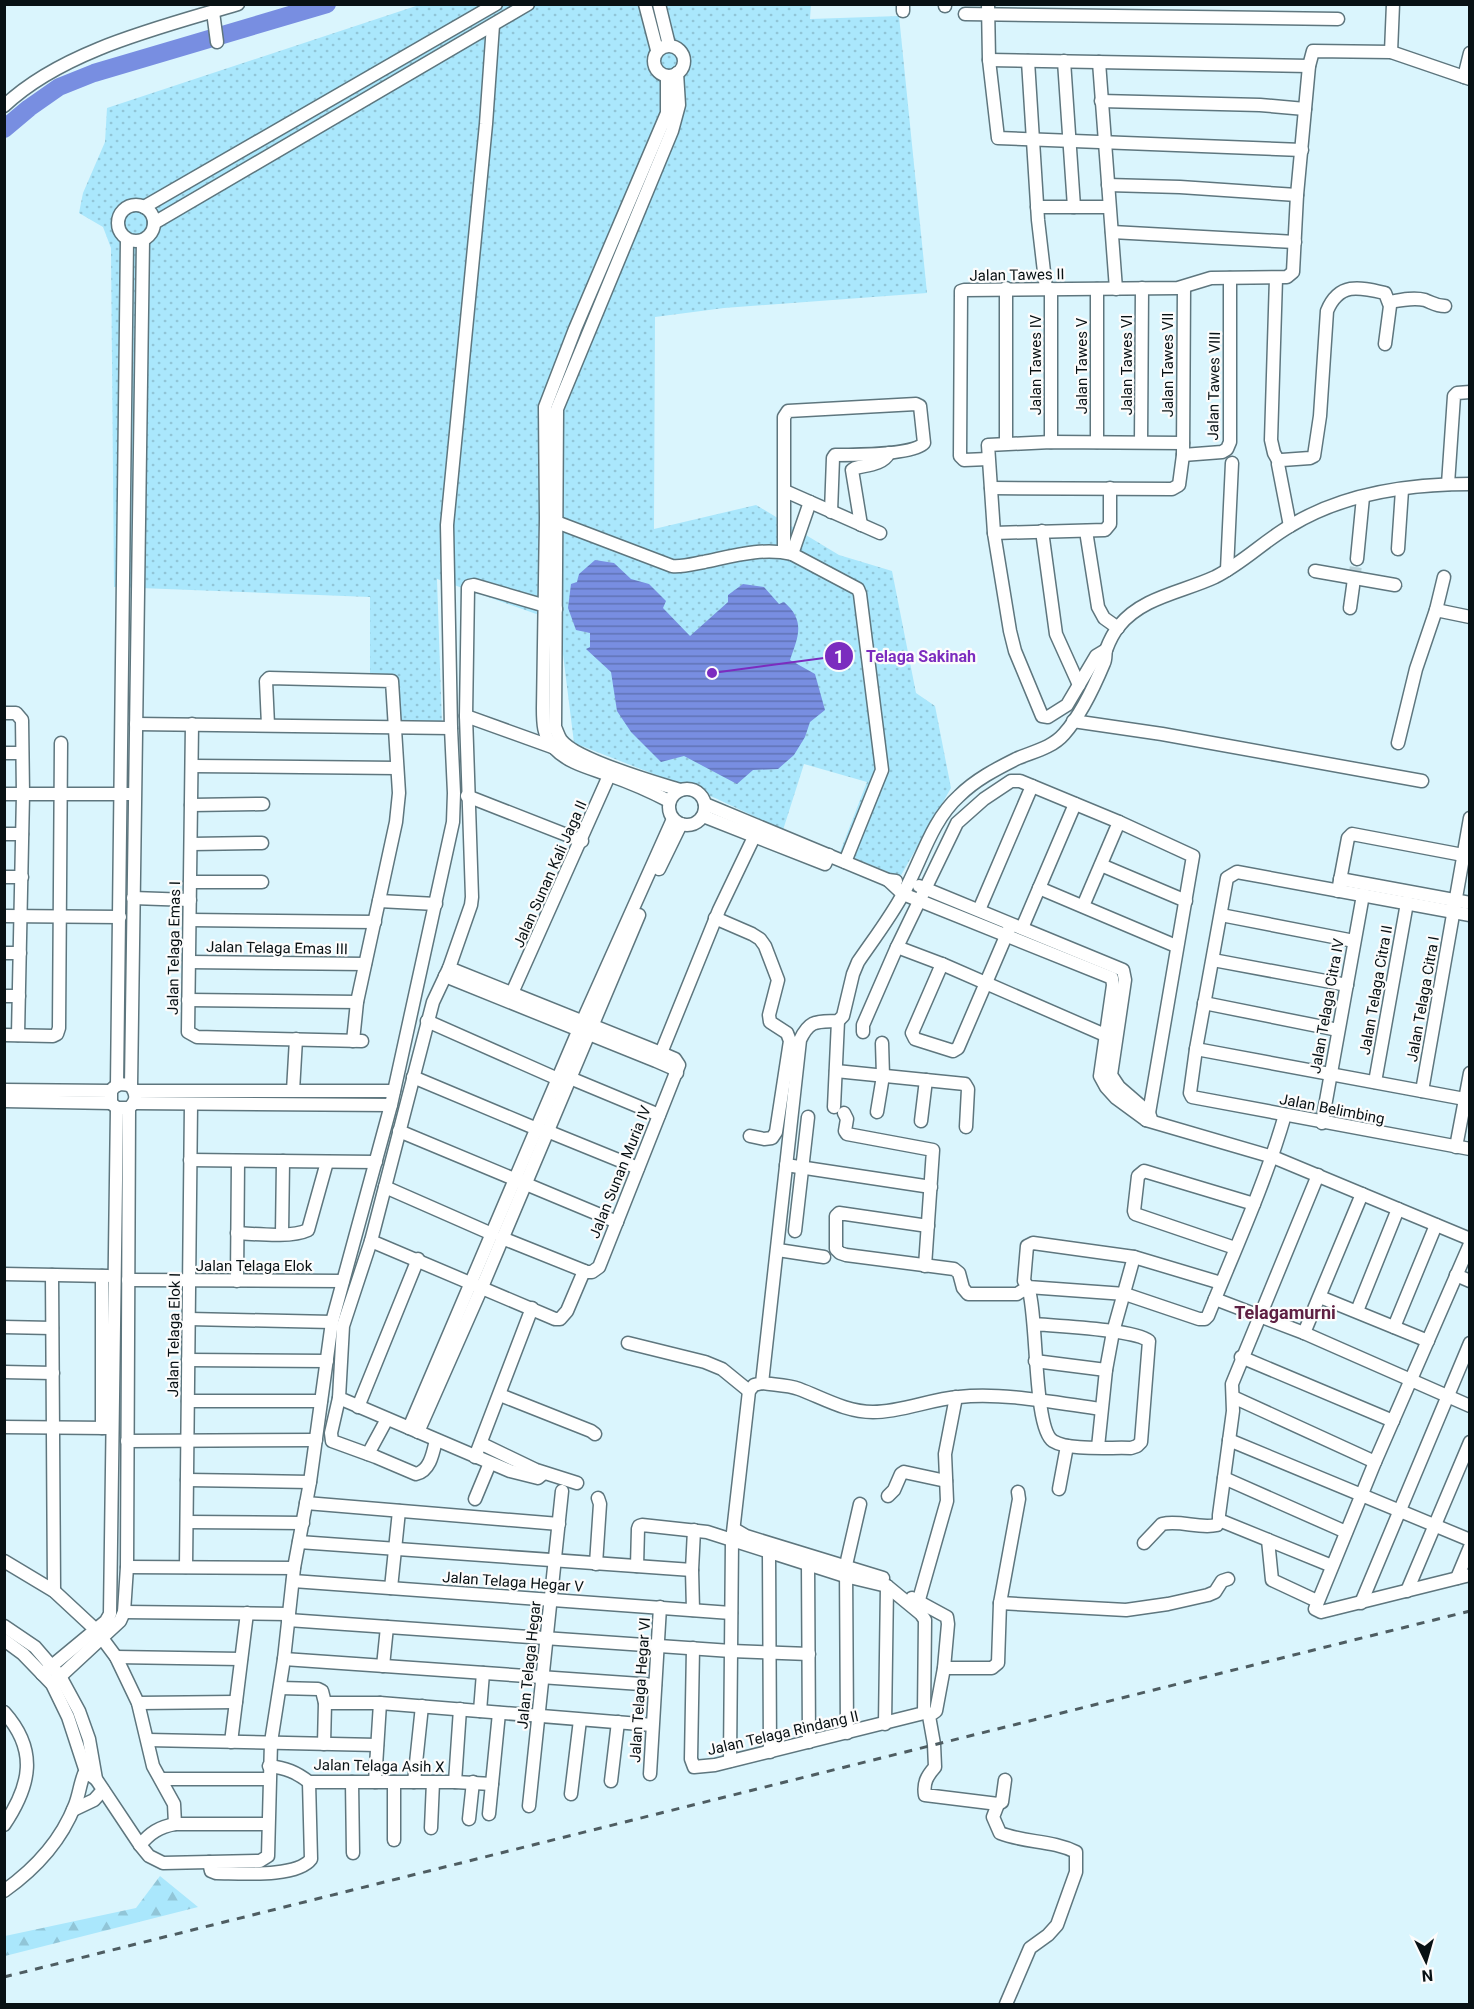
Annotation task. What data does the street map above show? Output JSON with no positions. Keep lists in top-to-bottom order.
{
  "streets": {
    "street": [
      "Jalan Tawes II",
      "Jalan Tawes IV",
      "Jalan Tawes VI",
      "Jalan Tawes VII",
      "Jalan Tawes V",
      "Jalan Tawes VIII",
      "Jalan Sunan Kali Jaga II",
      "Jalan Telaga Emas I",
      "Jalan Telaga Emas III",
      "Jalan Telaga Citra II",
      "Jalan Telaga Citra I",
      "Jalan Telaga Citra IV",
      "Jalan Belimbing",
      "Jalan Sunan Muria IV",
      "Jalan Telaga Elok",
      "Jalan Telaga Elok I",
      "Jalan Telaga Hegar V",
      "Jalan Telaga Hegar",
      "Jalan Telaga Hegar VI",
      "Jalan Telaga Rindang II",
      "Jalan Telaga Asih X"
    ]
  },
  "crossings": [
    ["Jalan Tawes II", "Jalan Tawes IV"],
    ["Jalan Tawes II", "Jalan Tawes VI"],
    ["Jalan Tawes II", "Jalan Tawes VII"],
    ["Jalan Tawes II", "Jalan Tawes V"],
    ["Jalan Tawes II", "Jalan Tawes VIII"],
    ["Jalan Tawes IV", "Jalan Tawes VIII"],
    ["Jalan Tawes VI", "Jalan Tawes VIII"],
    ["Jalan Tawes VII", "Jalan Tawes VIII"],
    ["Jalan Tawes V", "Jalan Tawes VIII"],
    ["Jalan Telaga Emas I", "Jalan Telaga Emas III"],
    ["Jalan Telaga Citra IV", "Jalan Belimbing"],
    ["Jalan Telaga Elok", "Jalan Telaga Elok I"],
    ["Jalan Telaga Elok I", "Jalan Telaga Hegar V"],
    ["Jalan Telaga Hegar V", "Jalan Telaga Hegar"],
    ["Jalan Telaga Hegar V", "Jalan Telaga Hegar VI"]
  ],
  "districts": ["Telagamurni"],
  "places": ["Telaga Sakinah"],
  "north": "bottom"
}
